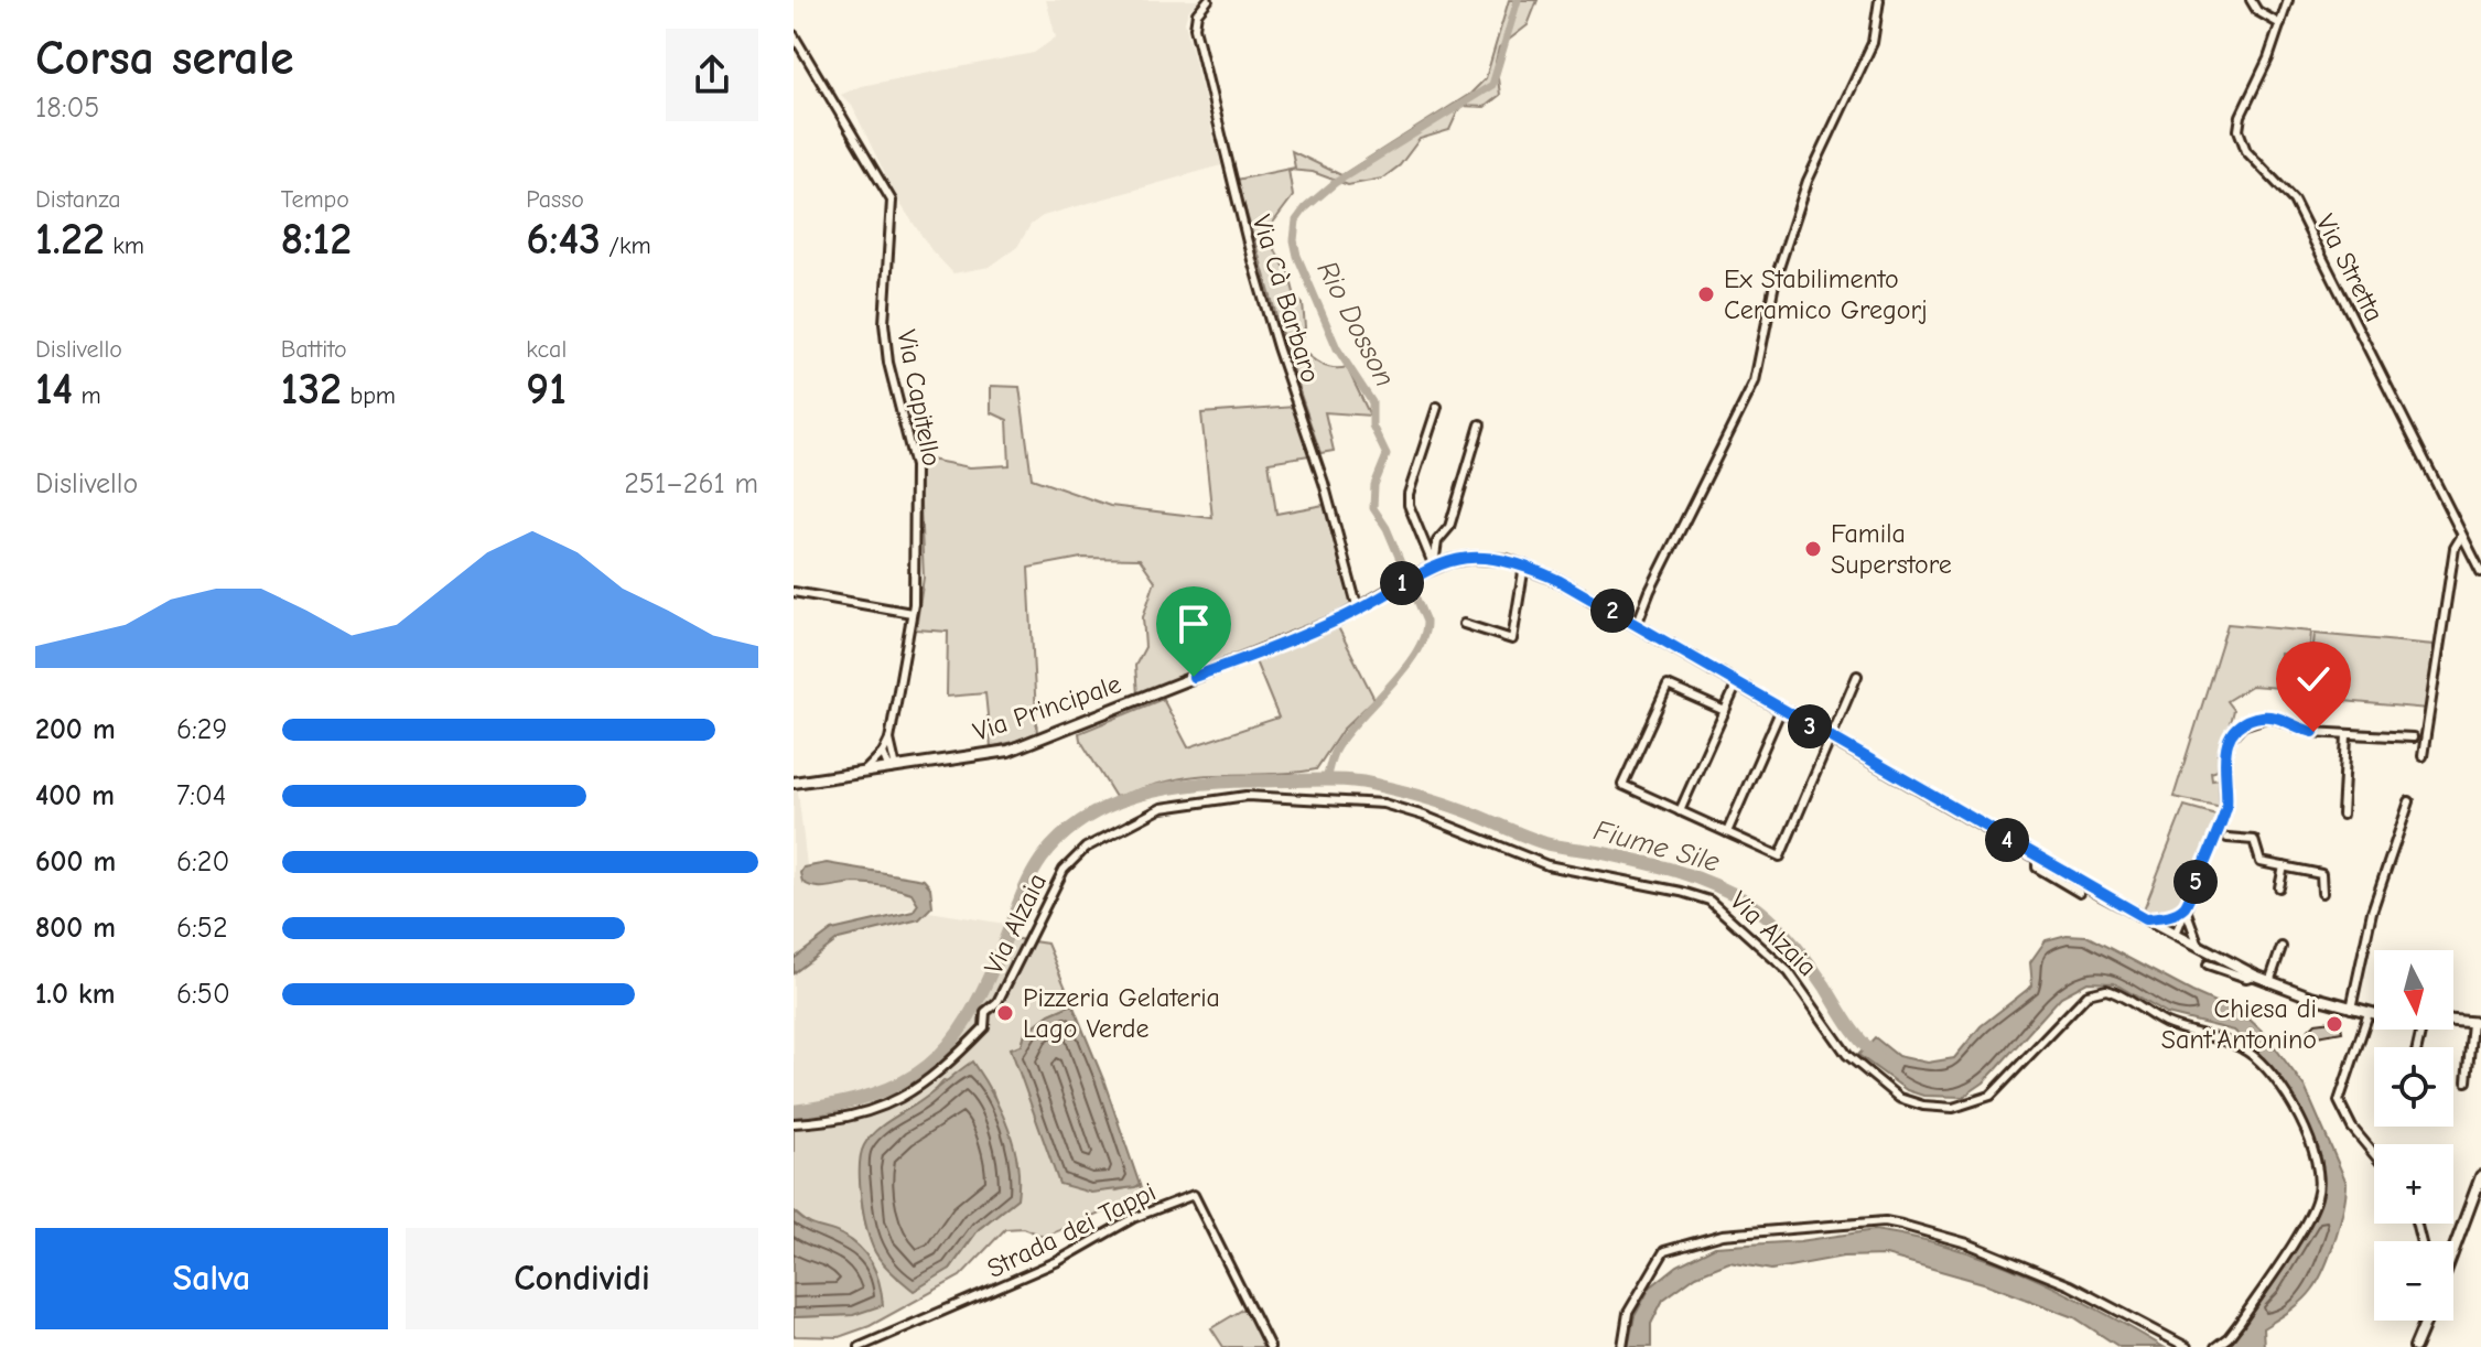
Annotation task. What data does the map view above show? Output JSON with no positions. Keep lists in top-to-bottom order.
{
  "streets": {
    "main road": ["Via Principale"],
    "street": [
      "Via Stretta",
      "Via Cà Barbaro",
      "Via Capitello",
      "Via Alzaia",
      "Strada dei Tappi"
    ]
  },
  "crossings": [
    ["Via Cà Barbaro", "Via Principale"],
    ["Via Capitello", "Via Principale"]
  ],
  "water": ["Rio Dosson", "Fiume Sile"],
  "places": [
    "Ex Stabilimento Ceramico Gregorj",
    "Famila Superstore",
    "Pizzeria Gelateria Lago Verde",
    "Chiesa di Sant'Antonino"
  ],
  "north": "bottom",
  "page": {
    "heading": ["Corsa serale", "18:05"],
    "stats": [
      ["Distanza", "1.22 km"],
      ["Tempo", "8:12"],
      ["Passo", "6:43 /km"],
      ["Dislivello", "14 m"],
      ["Battito", "132 bpm"],
      ["kcal", "91"]
    ],
    "chart": ["Dislivello", "251–261 m"],
    "pins": [
      "1",
      "2",
      "3",
      "4",
      "5"
    ],
    "list": [
      {
        "name": "200 m",
        "note": "6:29"
      },
      {
        "name": "400 m",
        "note": "7:04"
      },
      {
        "name": "600 m",
        "note": "6:20"
      },
      {
        "name": "800 m",
        "note": "6:52"
      },
      {
        "name": "1.0 km",
        "note": "6:50"
      }
    ],
    "map_buttons": ["+", "−"],
    "buttons": ["Salva", "Condividi"]
  }
}
